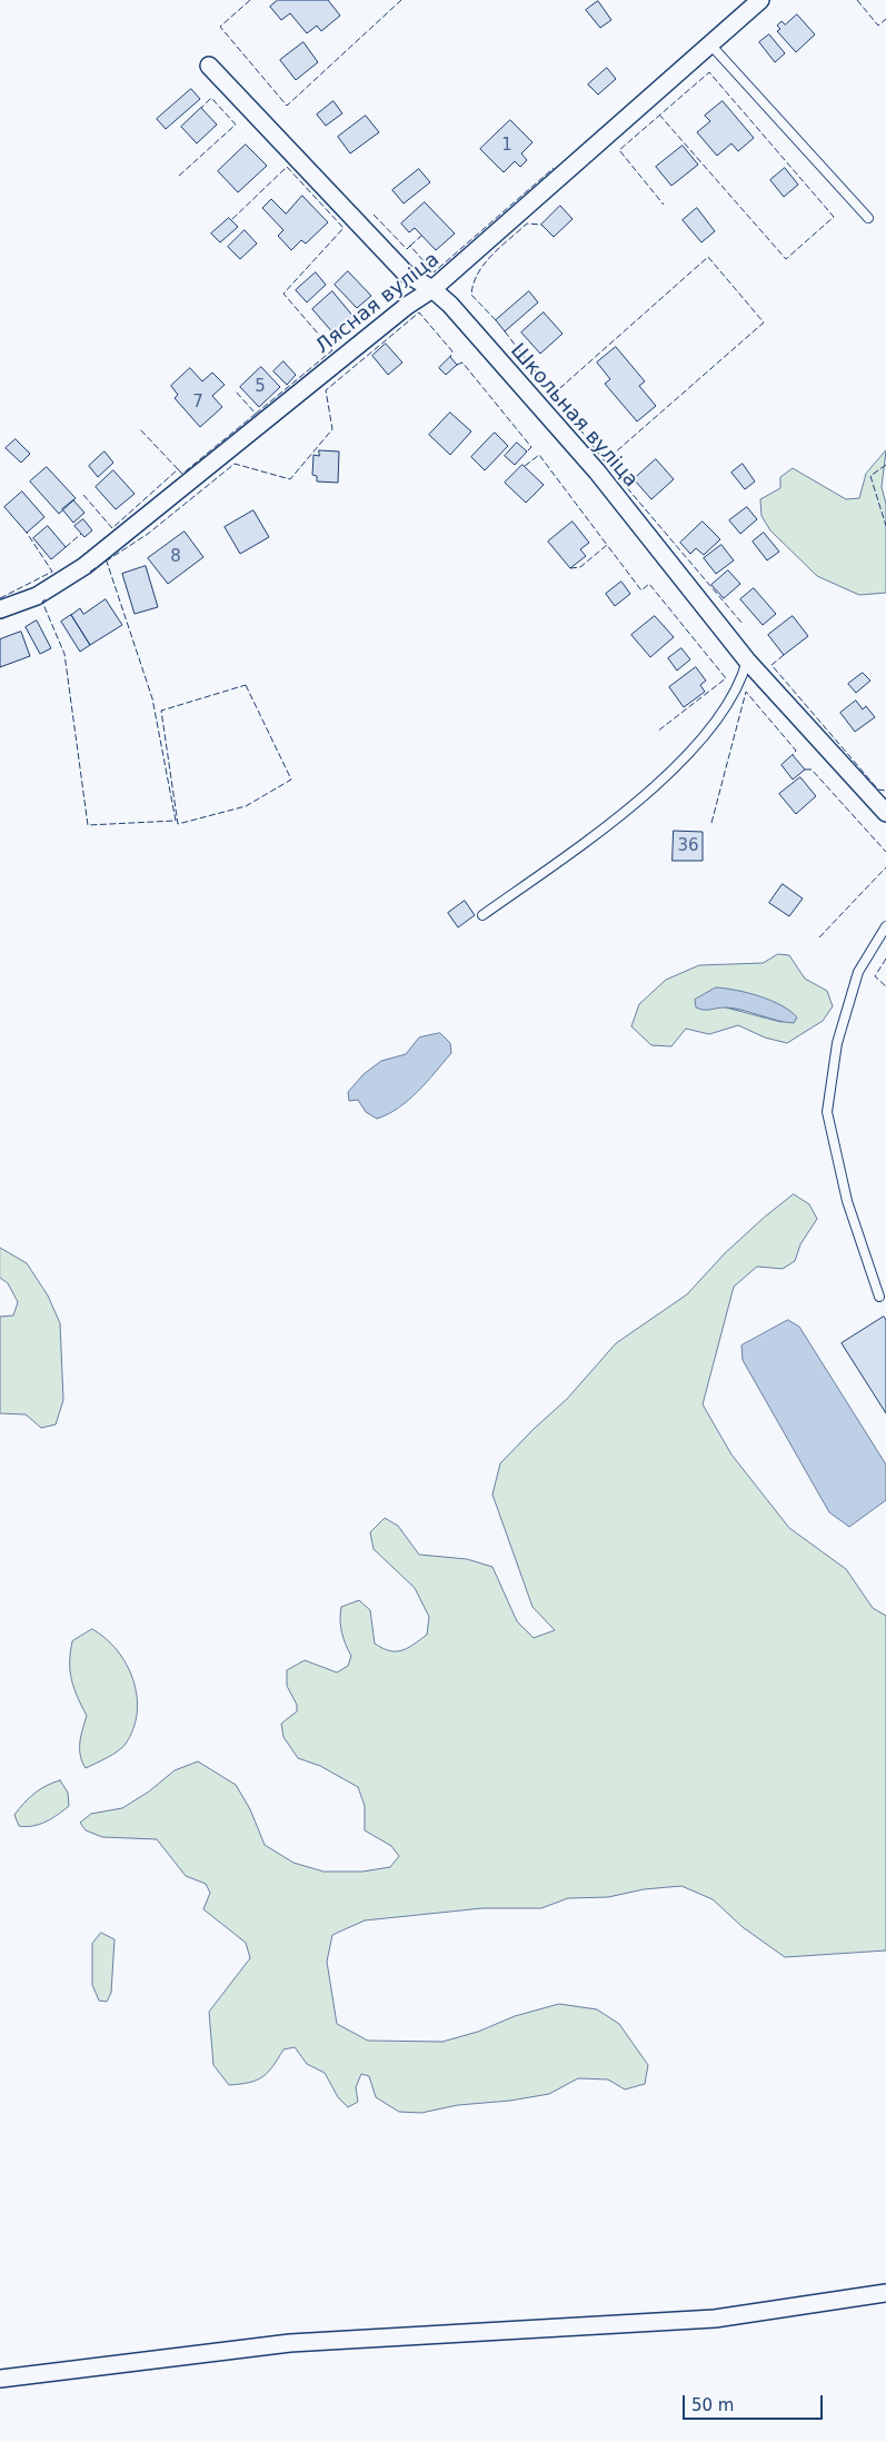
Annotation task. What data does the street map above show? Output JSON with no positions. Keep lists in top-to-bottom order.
{
  "streets": {
    "street": ["Лясная вуліца", "Школьная вуліца"]
  },
  "crossings": [
    ["Лясная вуліца", "Школьная вуліца"]
  ],
  "house_numbers": [
    "1",
    "5",
    "7",
    "8",
    "36"
  ],
  "scale_bar": "50 m"
}
